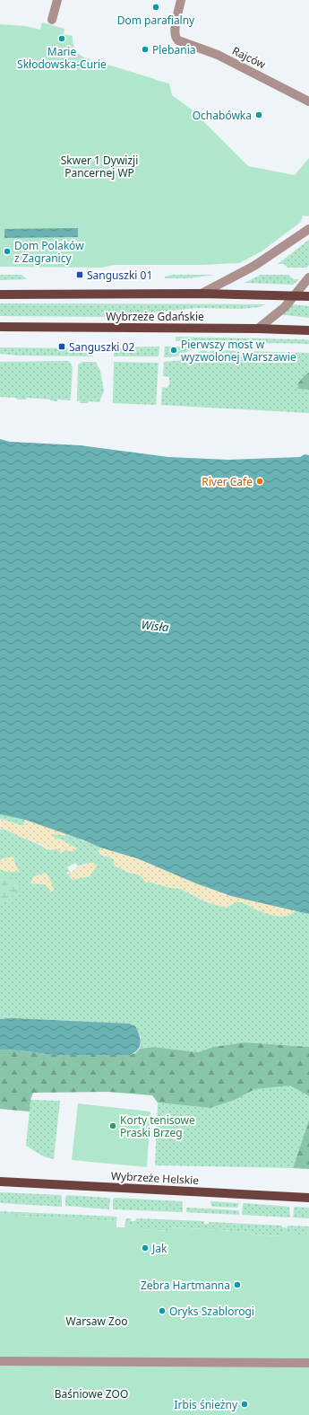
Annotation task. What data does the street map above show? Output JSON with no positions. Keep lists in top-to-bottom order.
{
  "streets": {
    "main road": ["Wybrzeże Gdańskie", "Wybrzeże Helskie"],
    "street": ["Rajców"]
  },
  "water": ["Wisła"],
  "parks": ["Skwer 1 Dywizji Pancernej WP", "Warsaw Zoo", "Baśniowe ZOO"],
  "places": {
    "other": [
      "Dom parafialny",
      "Marie Skłodowska-Curie",
      "Plebania",
      "Ochabówka",
      "Dom Polaków z Zagranicy",
      "Pierwszy most w wyzwolonej Warszawie",
      "River Cafe",
      "Korty tenisowe Praski Brzeg",
      "Jak",
      "Zebra Hartmanna",
      "Oryks Szablorogi",
      "Irbis śnieżny"
    ],
    "transit": ["Sanguszki 01", "Sanguszki 02"]
  }
}
